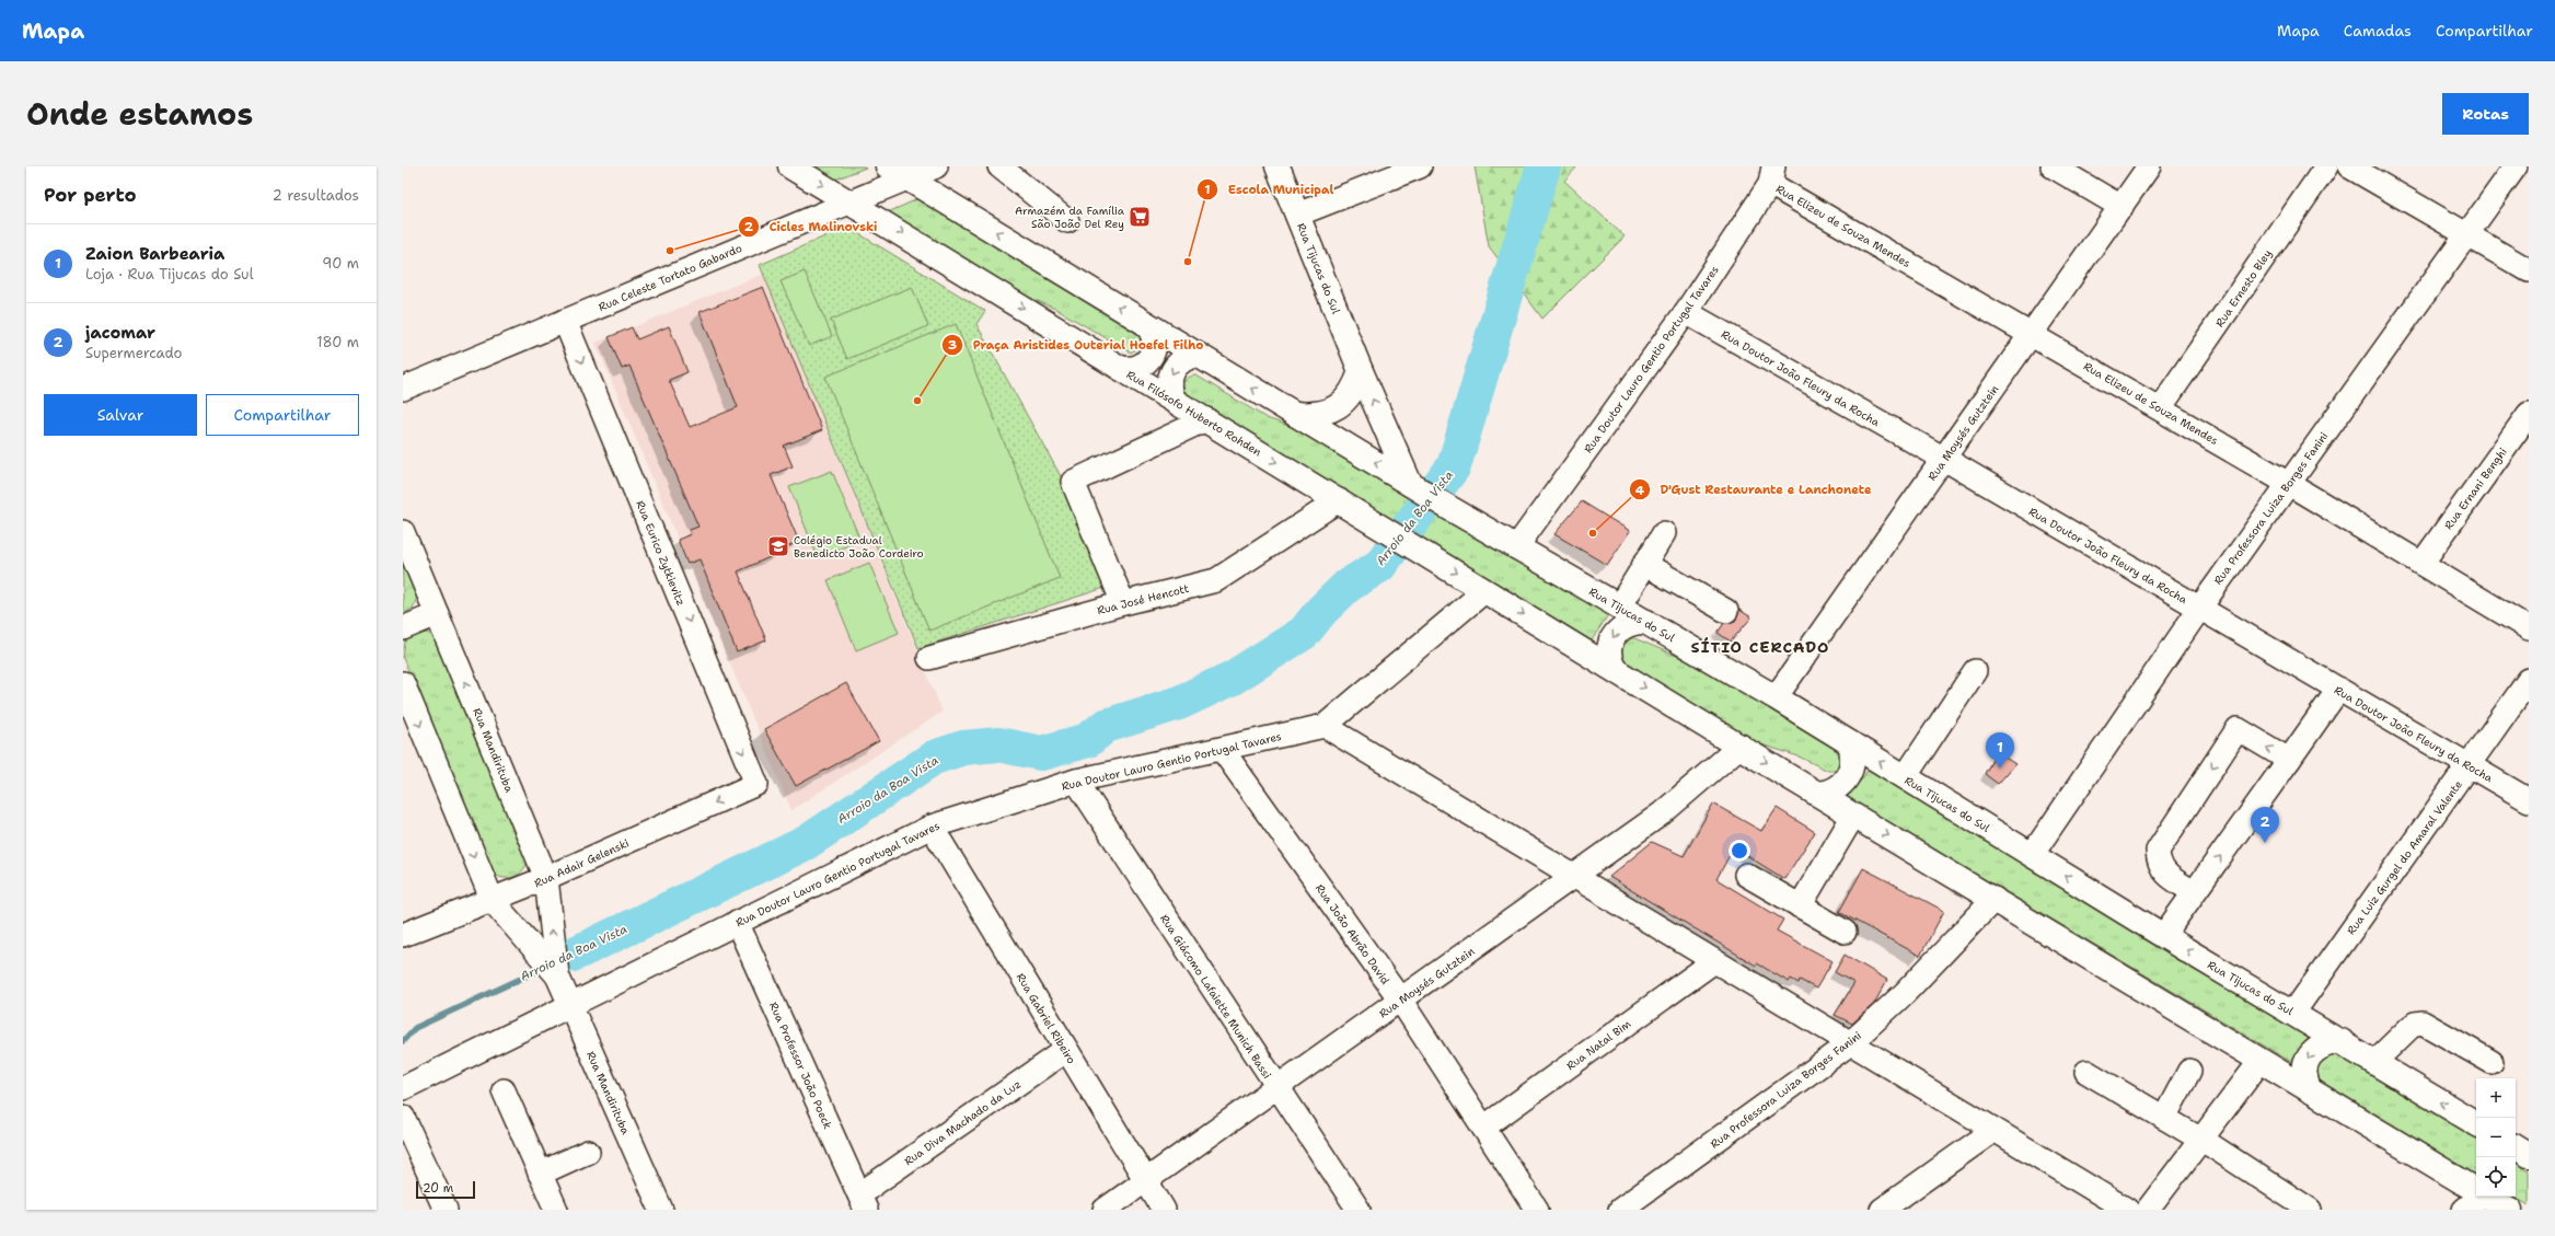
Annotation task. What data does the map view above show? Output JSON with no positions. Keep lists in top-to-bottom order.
{
  "streets": {
    "main road": ["Rua Tijucas do Sul", "Rua Filósofo Huberto Rohden"],
    "street": [
      "Rua Elizeu de Souza Mendes",
      "Rua Celeste Tortato Gabardo",
      "Rua Ernesto Bley",
      "Rua Doutor Lauro Gentio Portugal Tavares",
      "Rua Doutor João Fleury da Rocha",
      "Rua Moysés Gutztein",
      "Rua Ernani Benghi",
      "Rua Professora Luiza Borges Fanini",
      "Rua Eurico Zytkievitz",
      "Rua José Hencott",
      "Rua Mandirituba",
      "Rua Luiz Gurgel do Amaral Valente",
      "Rua Adair Gelenski",
      "Rua João Abrão David",
      "Rua Giácomo Lafaiette Munich Bassi",
      "Rua Gabriel Ribeiro",
      "Rua Natal Bim",
      "Rua Professor João Poeck",
      "Rua Diva Machado da Luz"
    ]
  },
  "crossings": [
    ["Rua Elizeu de Souza Mendes", "Rua Ernesto Bley"],
    ["Rua Elizeu de Souza Mendes", "Rua Doutor Lauro Gentio Portugal Tavares"],
    ["Rua Elizeu de Souza Mendes", "Rua Moysés Gutztein"],
    ["Rua Elizeu de Souza Mendes", "Rua Ernani Benghi"],
    ["Rua Elizeu de Souza Mendes", "Rua Professora Luiza Borges Fanini"],
    ["Rua Tijucas do Sul", "Rua Doutor Lauro Gentio Portugal Tavares"],
    ["Rua Tijucas do Sul", "Rua Moysés Gutztein"],
    ["Rua Tijucas do Sul", "Rua Professora Luiza Borges Fanini"],
    ["Rua Tijucas do Sul", "Rua Luiz Gurgel do Amaral Valente"],
    ["Rua Celeste Tortato Gabardo", "Rua Filósofo Huberto Rohden"],
    ["Rua Celeste Tortato Gabardo", "Rua Eurico Zytkievitz"],
    ["Rua Doutor Lauro Gentio Portugal Tavares", "Rua Doutor João Fleury da Rocha"],
    ["Rua Doutor Lauro Gentio Portugal Tavares", "Rua Filósofo Huberto Rohden"],
    ["Rua Doutor Lauro Gentio Portugal Tavares", "Rua Mandirituba"],
    ["Rua Doutor Lauro Gentio Portugal Tavares", "Rua João Abrão David"],
    ["Rua Doutor Lauro Gentio Portugal Tavares", "Rua Giácomo Lafaiette Munich Bassi"],
    ["Rua Doutor Lauro Gentio Portugal Tavares", "Rua Gabriel Ribeiro"],
    ["Rua Doutor Lauro Gentio Portugal Tavares", "Rua Professor João Poeck"],
    ["Rua Doutor João Fleury da Rocha", "Rua Moysés Gutztein"],
    ["Rua Doutor João Fleury da Rocha", "Rua Professora Luiza Borges Fanini"],
    ["Rua Doutor João Fleury da Rocha", "Rua Luiz Gurgel do Amaral Valente"],
    ["Rua Filósofo Huberto Rohden", "Rua José Hencott"],
    ["Rua Moysés Gutztein", "Rua João Abrão David"],
    ["Rua Moysés Gutztein", "Rua Giácomo Lafaiette Munich Bassi"],
    ["Rua Moysés Gutztein", "Rua Gabriel Ribeiro"],
    ["Rua Eurico Zytkievitz", "Rua Adair Gelenski"],
    ["Rua Mandirituba", "Rua Adair Gelenski"],
    ["Rua João Abrão David", "Rua Natal Bim"],
    ["Rua Gabriel Ribeiro", "Rua Diva Machado da Luz"],
    ["Rua Professor João Poeck", "Rua Diva Machado da Luz"]
  ],
  "one_way": ["Rua Eurico Zytkievitz", "Rua Adair Gelenski"],
  "districts": ["SÍTIO CERCADO"],
  "water": ["Arroio da Boa Vista"],
  "places": {
    "supermarket": ["Armazém da Família São João Del Rey"],
    "other": [
      "Cicles Malinovski",
      "Escola Municipal",
      "Praça Aristides Outerial Hoefel Filho",
      "D'Gust Restaurante e Lanchonete"
    ],
    "school or university": ["Colégio Estadual Benedicto João Cordeiro"]
  },
  "scale_bar": "20 m",
  "page": {
    "header": "Mapa",
    "nav": ["Mapa", "Camadas", "Compartilhar"],
    "title": "Onde estamos",
    "buttons": [
      "Rotas",
      ["Salvar", "Compartilhar"]
    ],
    "heading": ["Por perto", "2 resultados"],
    "list": [
      {
        "mark": "1",
        "name": "Zaion Barbearia",
        "note": "Loja · Rua Tijucas do Sul",
        "value": "90 m"
      },
      {
        "mark": "2",
        "name": "jacomar",
        "note": "Supermercado",
        "value": "180 m"
      }
    ],
    "pins": ["1", "2"],
    "map_buttons": ["+", "−"],
    "scale": "20 m"
  }
}
